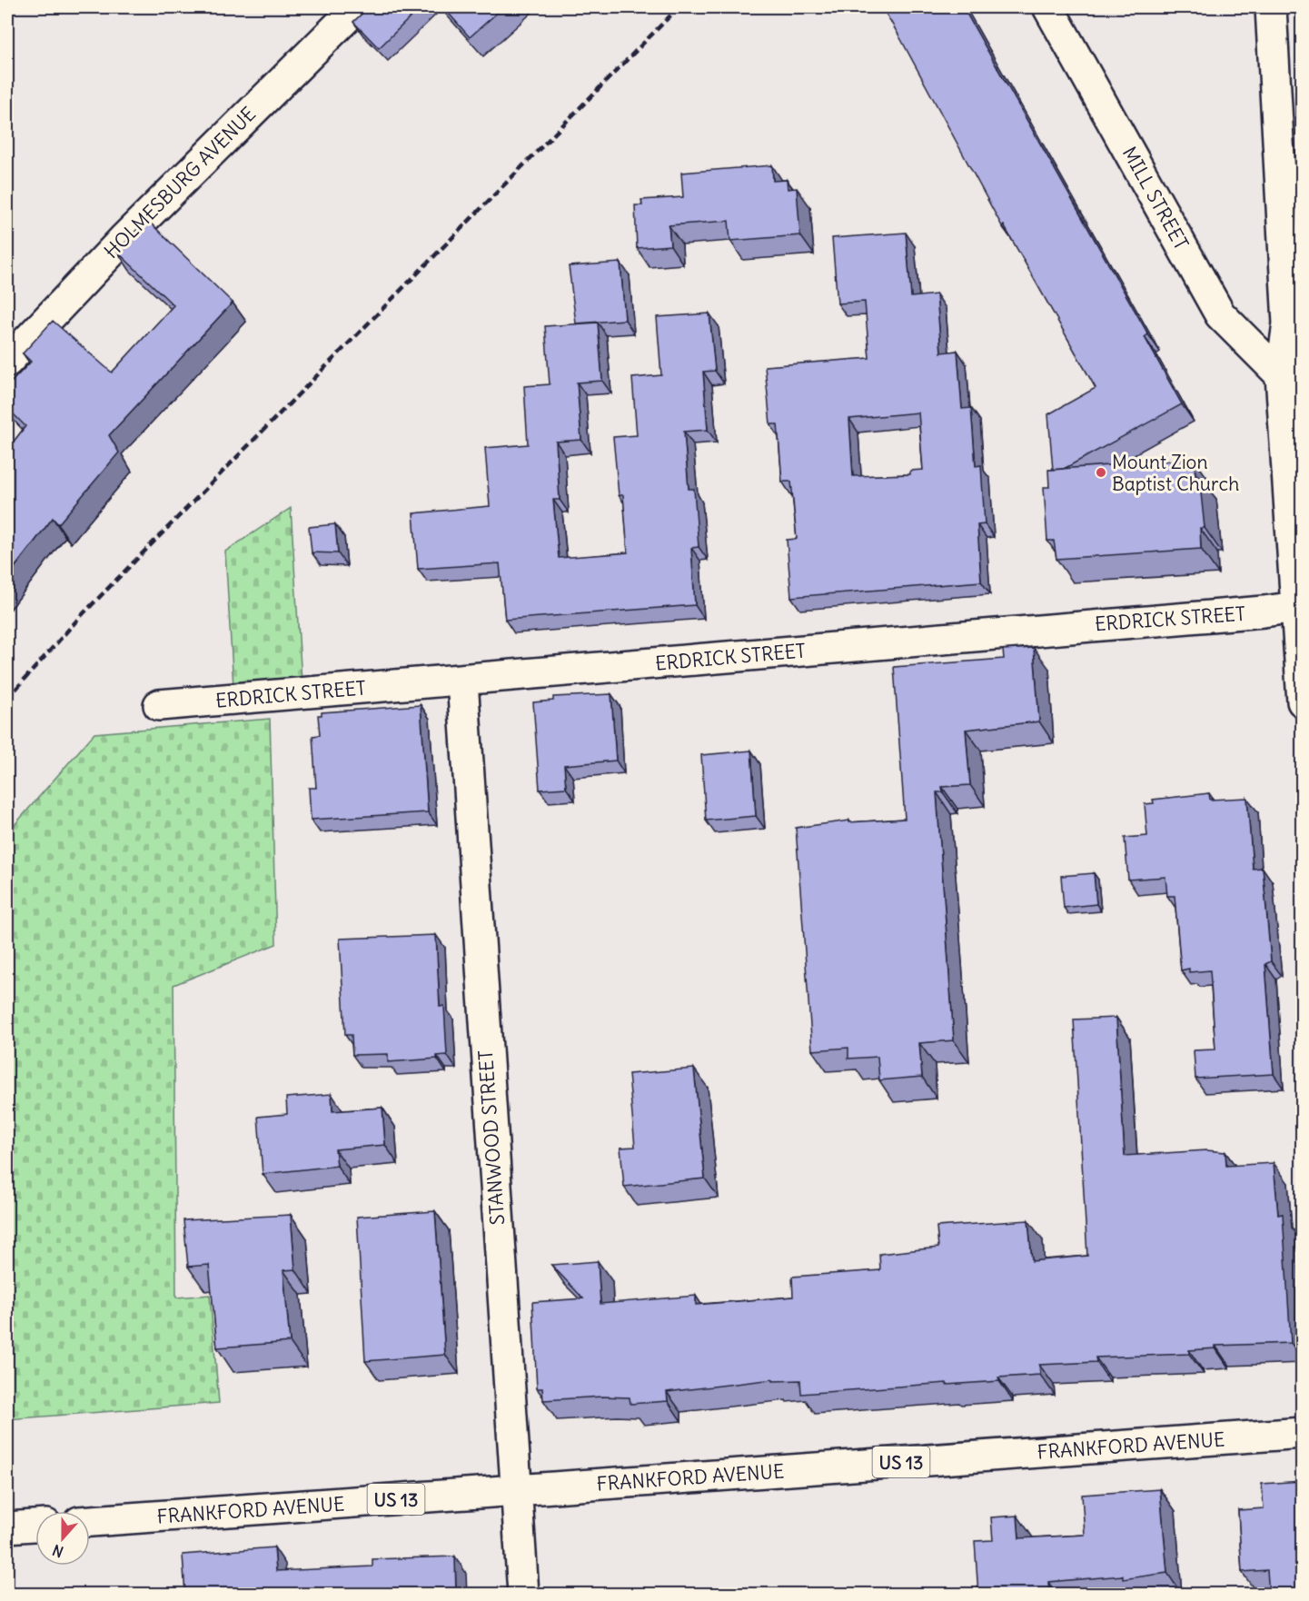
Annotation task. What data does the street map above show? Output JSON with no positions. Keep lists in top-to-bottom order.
{
  "streets": {
    "street": [
      "HOLMESBURG AVENUE",
      "MILL STREET",
      "ERDRICK STREET",
      "STANWOOD STREET",
      "FRANKFORD AVENUE",
      "US 13"
    ]
  },
  "crossings": [
    ["ERDRICK STREET", "STANWOOD STREET"],
    ["STANWOOD STREET", "FRANKFORD AVENUE"]
  ],
  "places": ["Mount Zion Baptist Church"],
  "north": "bottom"
}
